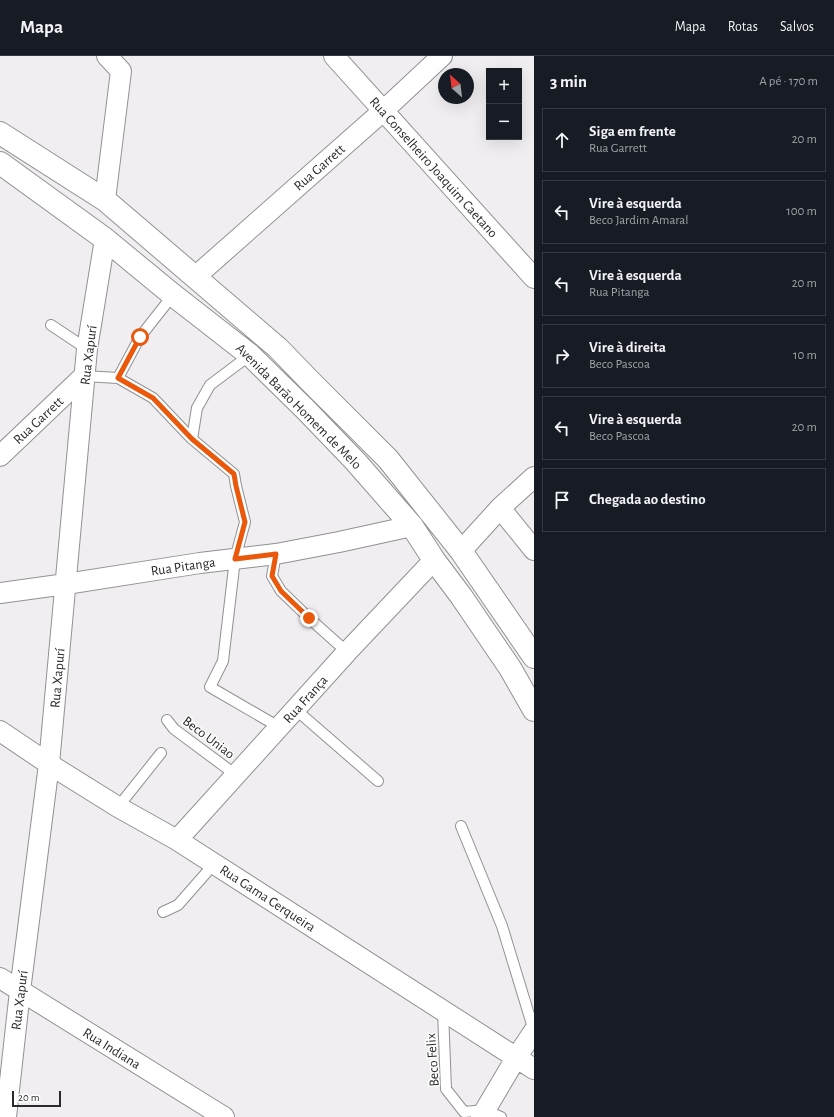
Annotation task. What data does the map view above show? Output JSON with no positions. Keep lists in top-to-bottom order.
{
  "streets": {
    "main road": ["Avenida Barão Homem de Melo"],
    "street": [
      "Rua Garrett",
      "Rua Conselheiro Joaquim Caetano",
      "Rua Xapurí",
      "Rua Pitanga",
      "Rua França",
      "Rua Gama Cerqueira",
      "Rua Indiana"
    ],
    "lane": ["Beco Uniao", "Beco Felix"]
  },
  "crossings": [
    ["Rua Garrett", "Rua Conselheiro Joaquim Caetano"],
    ["Rua Garrett", "Rua Xapurí"],
    ["Rua Garrett", "Avenida Barão Homem de Melo"],
    ["Rua Xapurí", "Avenida Barão Homem de Melo"],
    ["Rua Xapurí", "Rua Pitanga"],
    ["Rua Xapurí", "Rua Gama Cerqueira"],
    ["Rua Xapurí", "Rua Indiana"],
    ["Avenida Barão Homem de Melo", "Rua Pitanga"],
    ["Avenida Barão Homem de Melo", "Rua França"],
    ["Rua França", "Beco Uniao"],
    ["Rua França", "Rua Gama Cerqueira"],
    ["Rua Gama Cerqueira", "Beco Felix"]
  ],
  "scale_bar": "20 m",
  "north": "top left",
  "page": {
    "header": "Mapa",
    "nav": ["Mapa", "Rotas", "Salvos"],
    "heading": ["3 min", "A pé · 170 m"],
    "map_buttons": ["+", "−"],
    "list": [
      ["Siga em frente", "Rua Garrett", "20 m"],
      ["Vire à esquerda", "Beco Jardim Amaral", "100 m"],
      ["Vire à esquerda", "Rua Pitanga", "20 m"],
      ["Vire à direita", "Beco Pascoa", "10 m"],
      ["Vire à esquerda", "Beco Pascoa", "20 m"],
      "Chegada ao destino"
    ],
    "scale": "20 m"
  }
}
